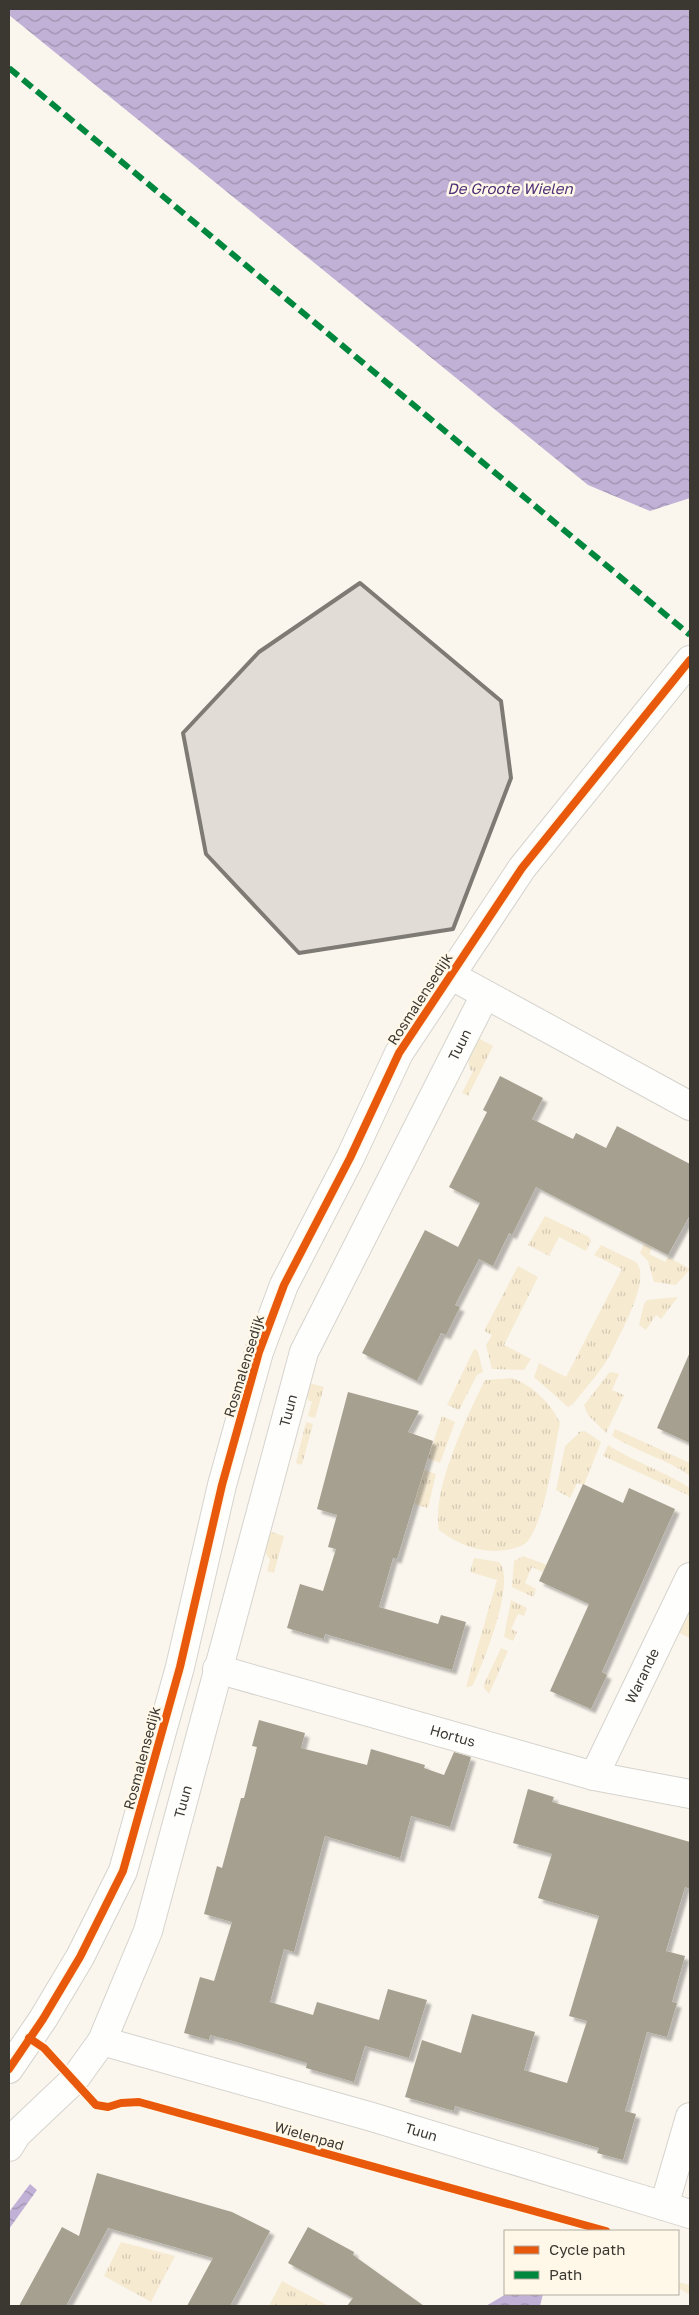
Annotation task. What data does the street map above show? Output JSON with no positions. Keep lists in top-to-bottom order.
{
  "streets": {
    "street": [
      "Rosmalensedijk",
      "Tuun",
      "Warande",
      "Hortus"
    ],
    "cycle path": ["Wielenpad"]
  },
  "crossings": [
    ["Tuun", "Hortus"],
    ["Warande", "Hortus"]
  ],
  "water": ["De Groote Wielen"],
  "legend": ["Cycle path", "Path"]
}
